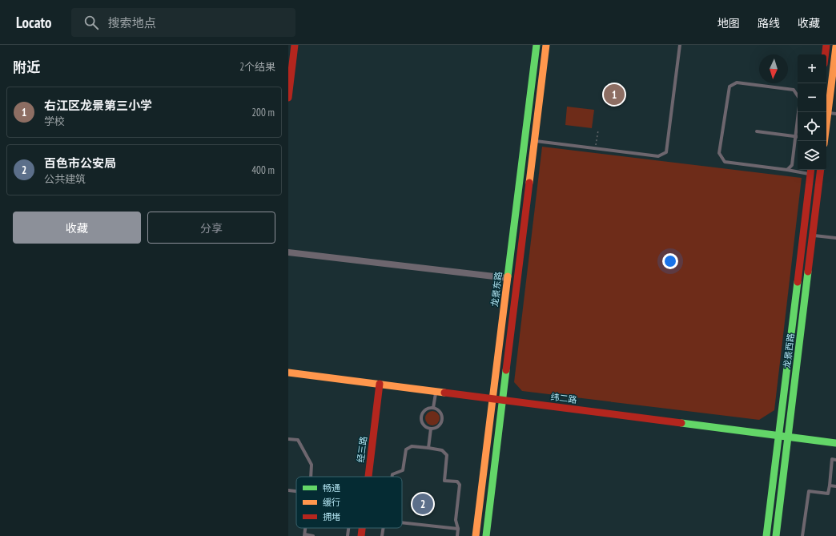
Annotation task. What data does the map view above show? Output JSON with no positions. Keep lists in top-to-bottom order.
{
  "streets": {
    "main road": [
      "龙景东路",
      "龙景西路",
      "纬二路",
      "经三路"
    ]
  },
  "crossings": [
    ["龙景东路", "纬二路"],
    ["龙景西路", "纬二路"],
    ["纬二路", "经三路"]
  ],
  "legend": ["畅通", "缓行", "拥堵"],
  "north": "bottom",
  "page": {
    "header": "Locato",
    "search": "搜索地点",
    "nav": ["地图", "路线", "收藏"],
    "heading": ["附近", "2个结果"],
    "map_buttons": ["+", "−"],
    "pins": ["1", "2"],
    "list": [
      {
        "mark": "1",
        "name": "右江区龙景第三小学",
        "note": "学校",
        "value": "200 m"
      },
      {
        "mark": "2",
        "name": "百色市公安局",
        "note": "公共建筑",
        "value": "400 m"
      }
    ],
    "buttons": ["收藏", "分享"]
  }
}
